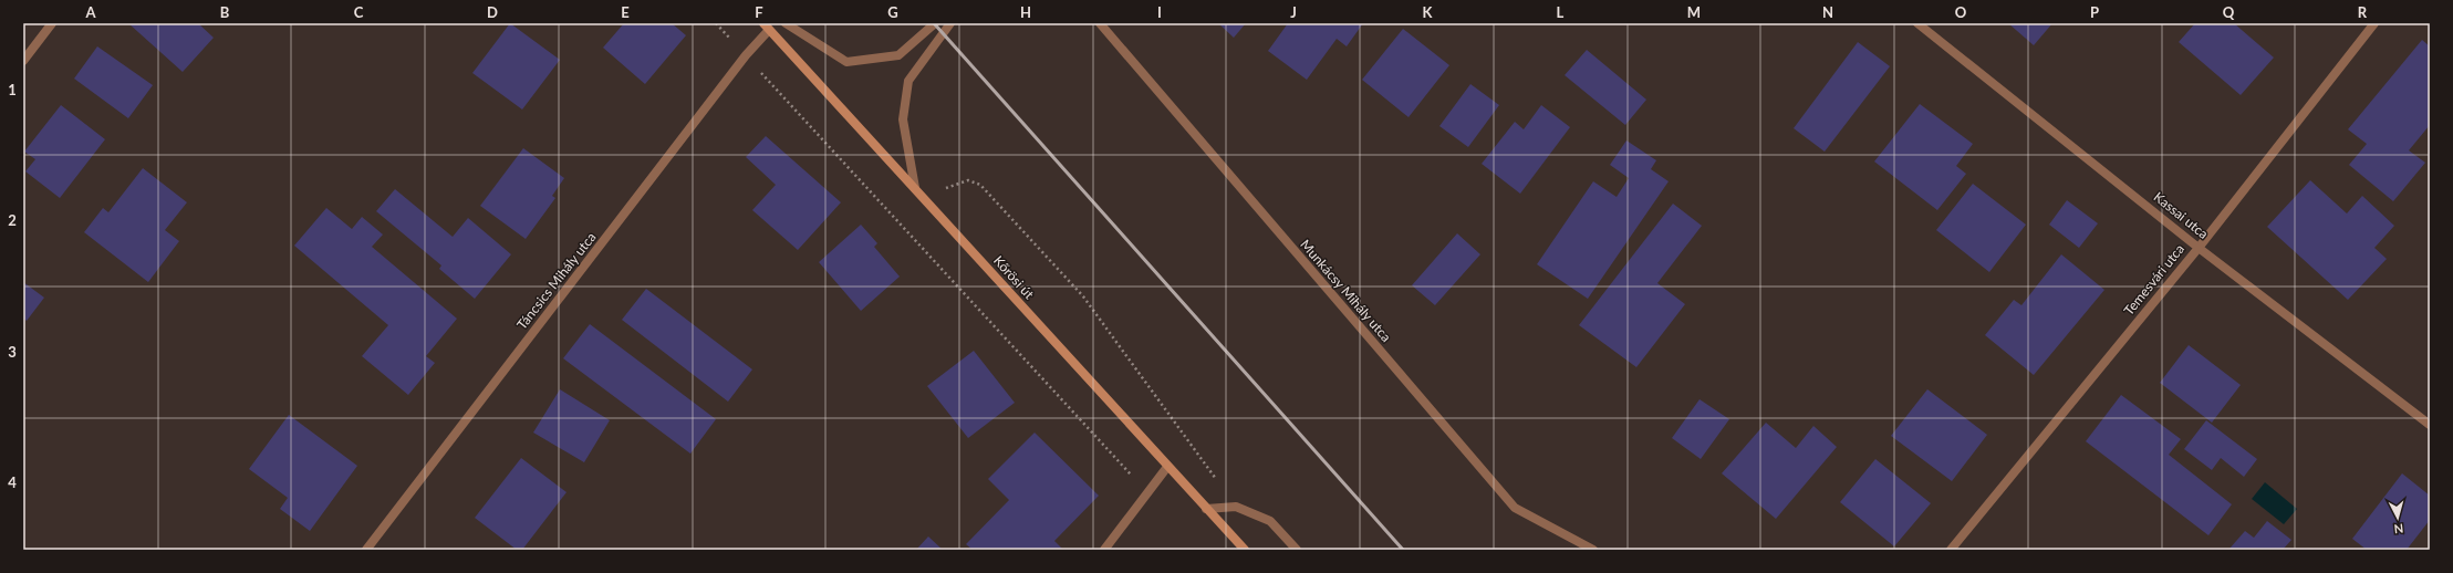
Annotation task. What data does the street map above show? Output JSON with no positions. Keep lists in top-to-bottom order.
{
  "streets": {
    "main road": ["Kőrösi út"],
    "street": [
      "Kassai utca",
      "Temesvári utca",
      "Táncsics Mihály utca",
      "Munkácsy Mihály utca"
    ]
  },
  "crossings": [
    ["Kassai utca", "Temesvári utca"],
    ["Kőrösi út", "Táncsics Mihály utca"]
  ],
  "north": "bottom",
  "grid": {
    "columns": [
      "A",
      "B",
      "C",
      "D",
      "E",
      "F",
      "G",
      "H",
      "I",
      "J",
      "K",
      "L",
      "M",
      "N",
      "O",
      "P",
      "Q",
      "R"
    ],
    "rows": [
      "1",
      "2",
      "3",
      "4"
    ]
  }
}
